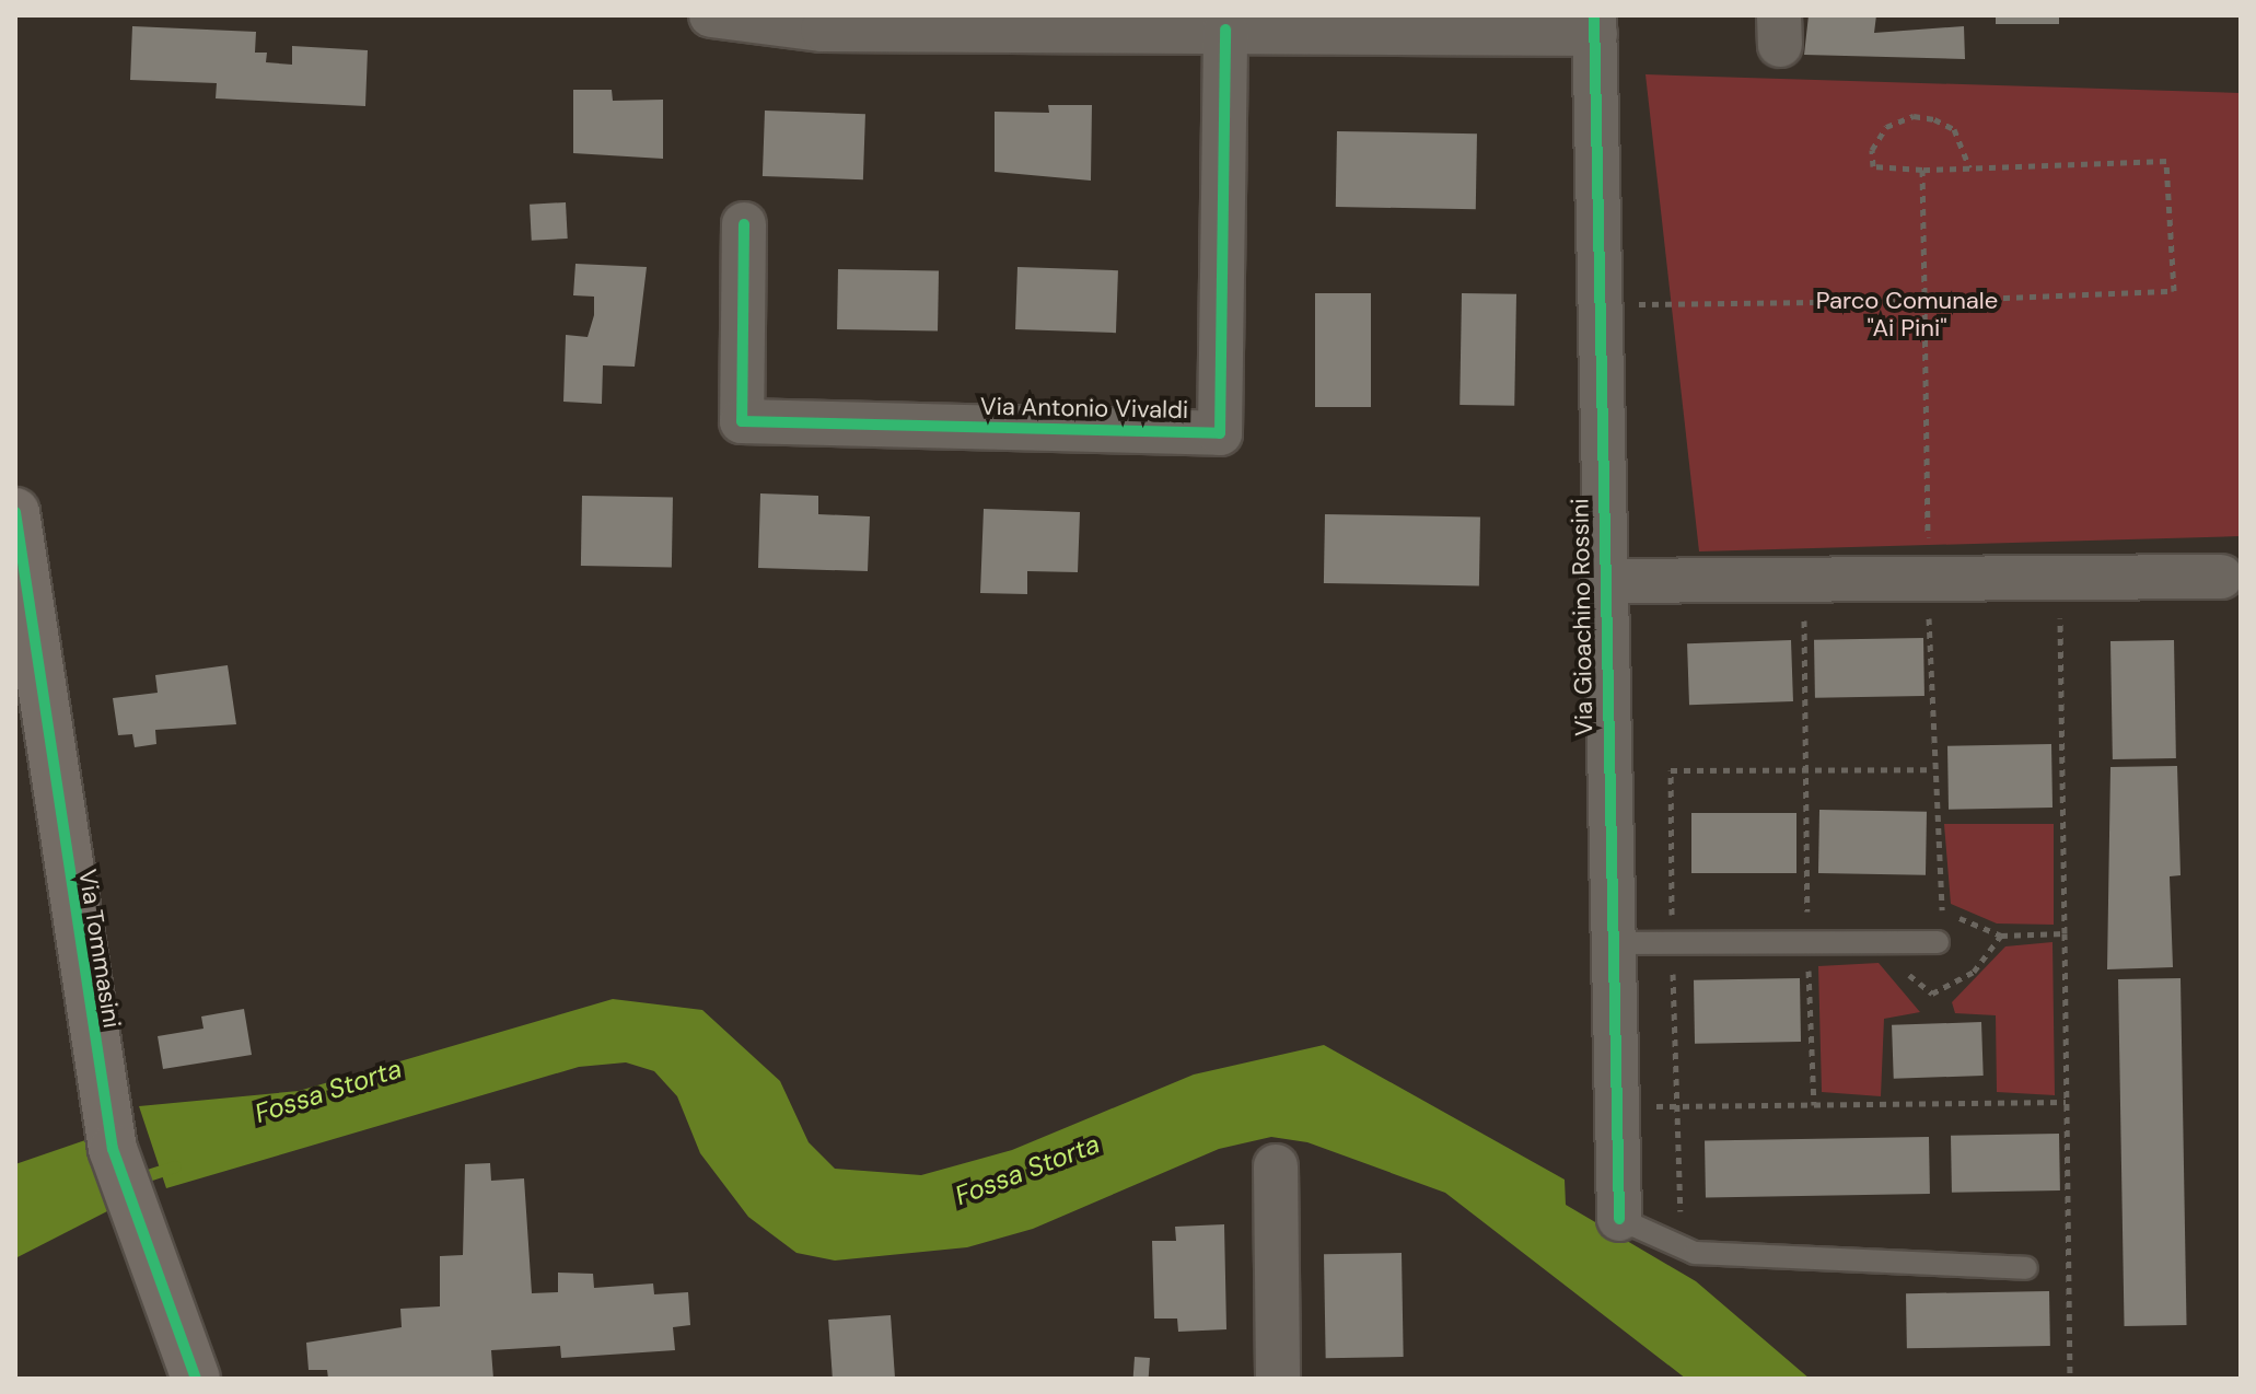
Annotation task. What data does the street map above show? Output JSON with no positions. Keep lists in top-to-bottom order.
{
  "streets": {
    "street": ["Via Antonio Vivaldi", "Via Gioachino Rossini", "Via Tommasini"]
  },
  "water": ["Fossa Storta"],
  "parks": ["Parco Comunale \"Ai Pini\""]
}
